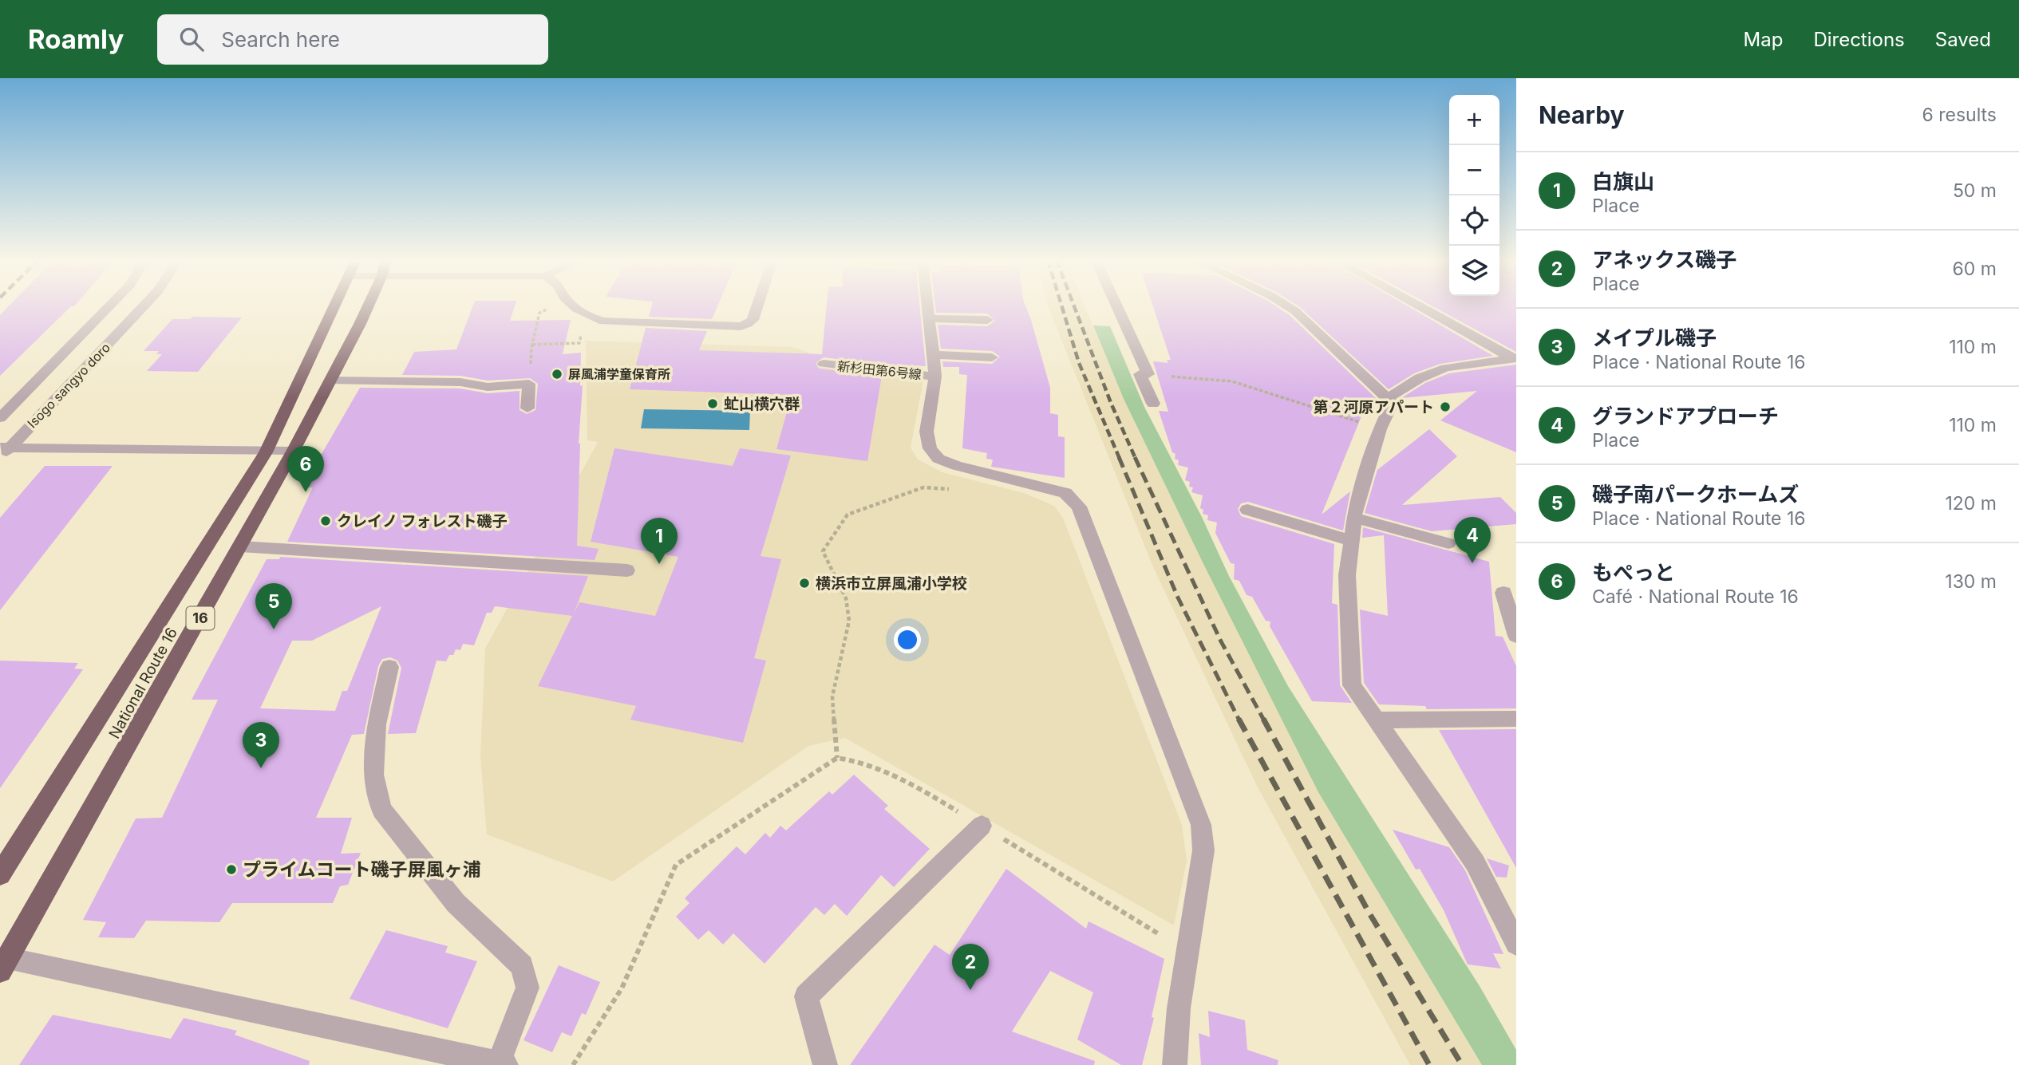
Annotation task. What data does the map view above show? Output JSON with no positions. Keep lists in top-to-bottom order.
{
  "streets": {
    "highway": ["16", "National Route 16"],
    "street": ["新杉田第6号線", "Isogo sangyo doro"]
  },
  "places": [
    "屏風浦学童保育所",
    "虻山横穴群",
    "第２河原アパート",
    "クレイノ フォレスト磯子",
    "横浜市立屏風浦小学校",
    "プライムコート磯子屏風ヶ浦"
  ],
  "page": {
    "header": "Roamly",
    "search": "Search here",
    "nav": ["Map", "Directions", "Saved"],
    "heading": ["Nearby", "6 results"],
    "map_buttons": ["+", "−"],
    "list": [
      {
        "mark": "1",
        "name": "白旗山",
        "note": "Place",
        "value": "50 m"
      },
      {
        "mark": "2",
        "name": "アネックス磯子",
        "note": "Place",
        "value": "60 m"
      },
      {
        "mark": "3",
        "name": "メイプル磯子",
        "note": "Place · National Route 16",
        "value": "110 m"
      },
      {
        "mark": "4",
        "name": "グランドアプローチ",
        "note": "Place",
        "value": "110 m"
      },
      {
        "mark": "5",
        "name": "磯子南パークホームズ",
        "note": "Place · National Route 16",
        "value": "120 m"
      },
      {
        "mark": "6",
        "name": "もぺっと",
        "note": "Café · National Route 16",
        "value": "130 m"
      }
    ],
    "pins": [
      "6",
      "4",
      "1",
      "5",
      "3",
      "2"
    ]
  }
}
